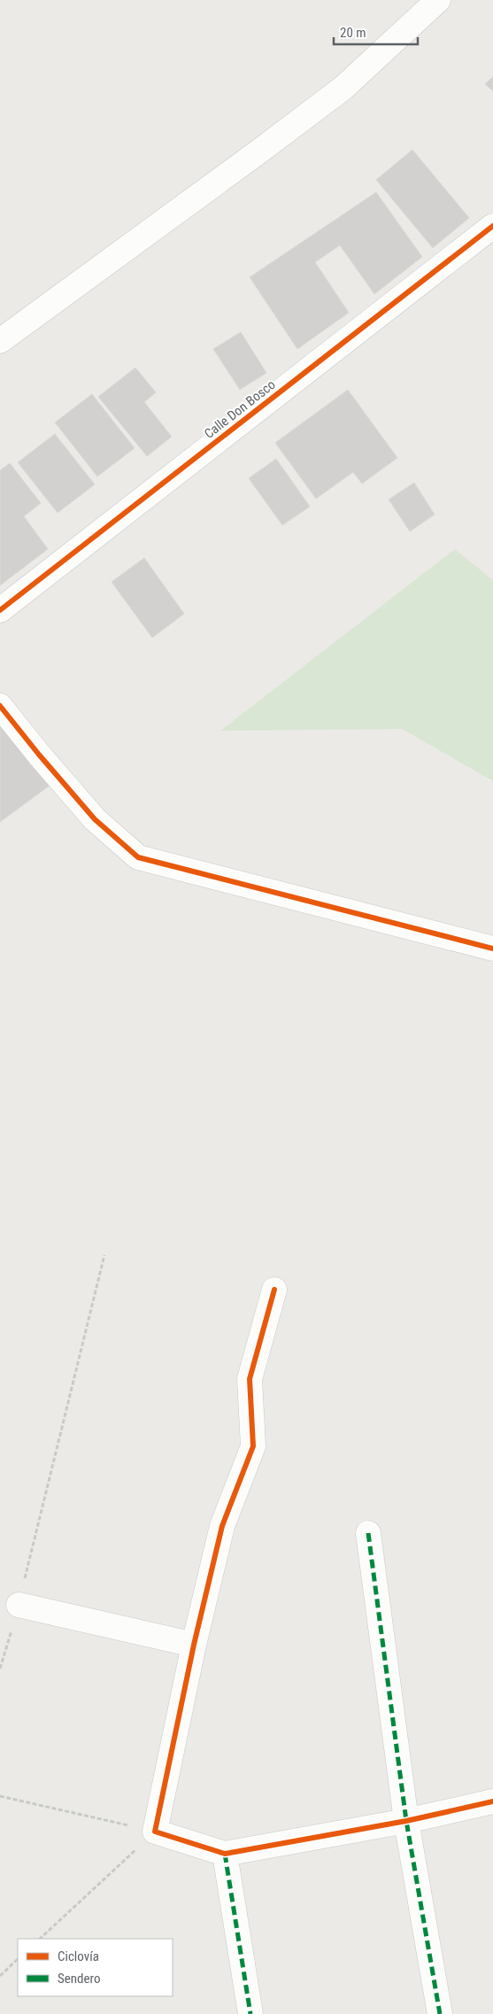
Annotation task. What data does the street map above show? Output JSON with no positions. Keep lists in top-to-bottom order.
{
  "streets": {
    "street": ["Calle Don Bosco"]
  },
  "legend": ["Ciclovía", "Sendero"],
  "scale_bar": "20 m"
}
